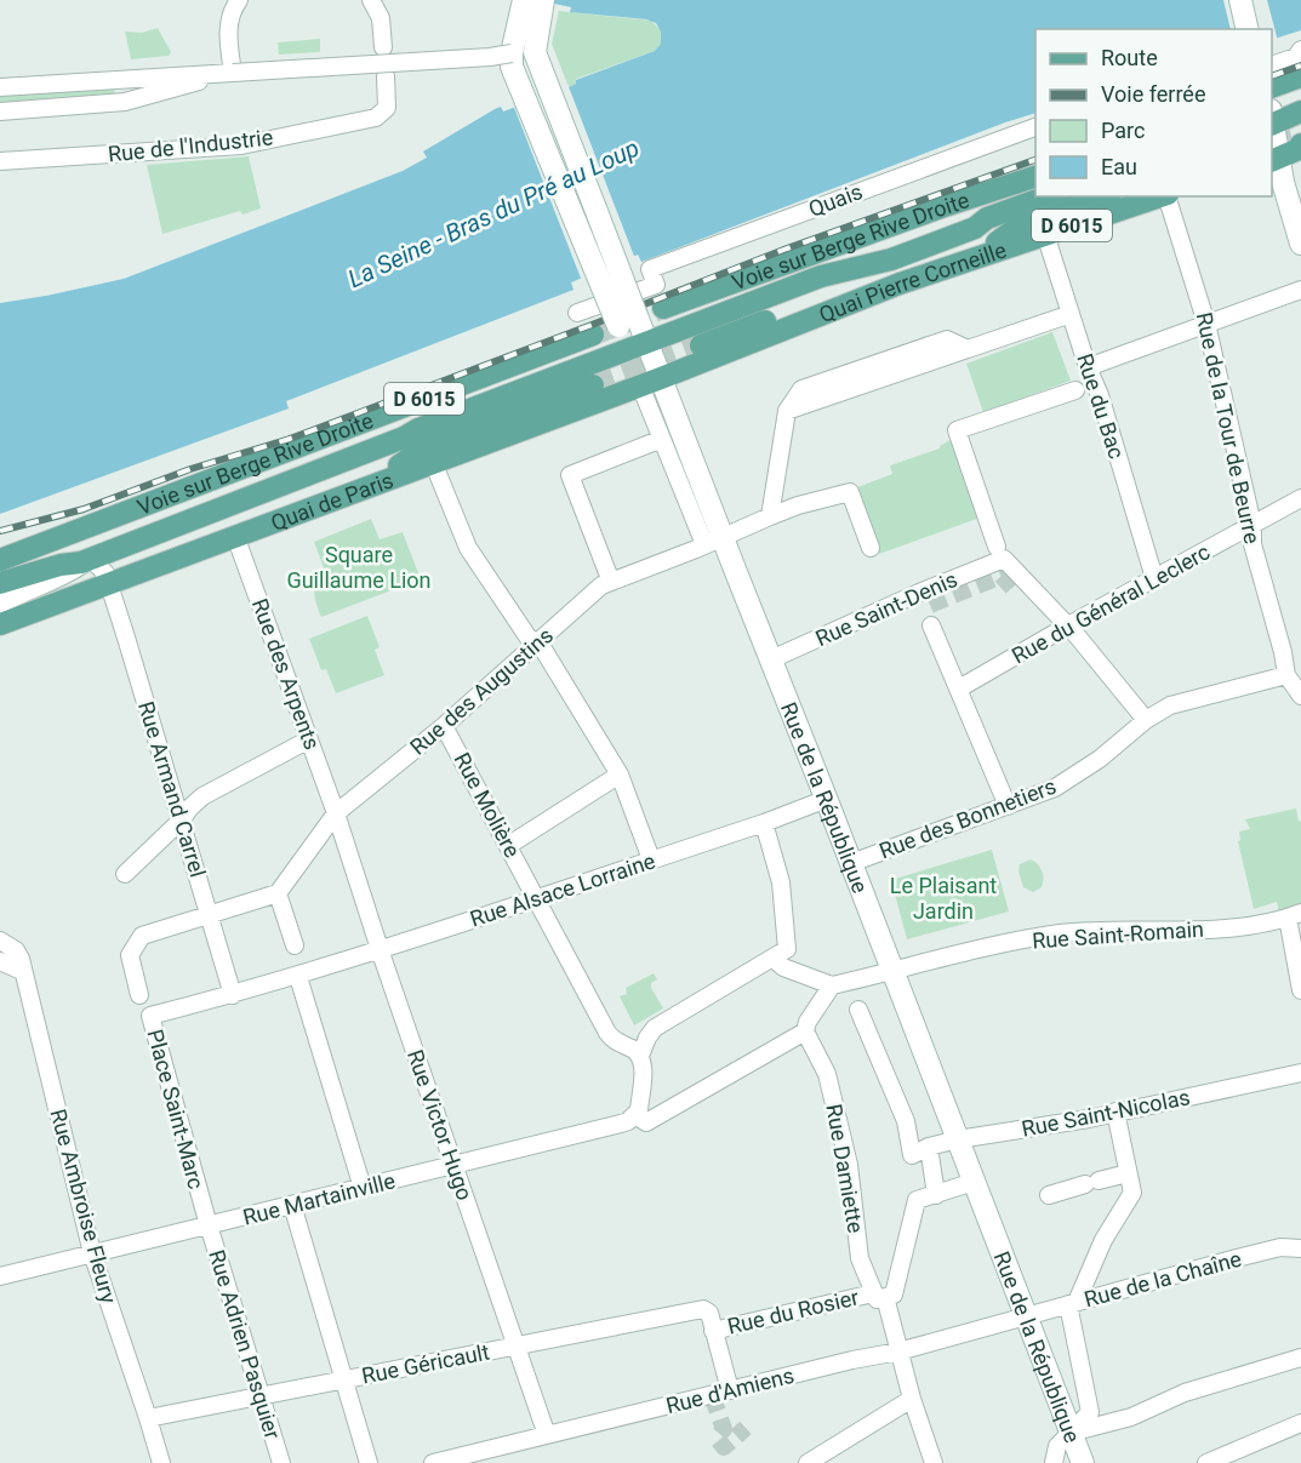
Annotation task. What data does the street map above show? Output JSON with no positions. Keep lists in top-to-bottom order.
{
  "streets": {
    "main road": [
      "D 6015",
      "Voie sur Berge Rive Droite",
      "Quai Pierre Corneille",
      "Quai de Paris"
    ],
    "street": [
      "Rue de l'Industrie",
      "Quais",
      "Rue du Bac",
      "Rue de la Tour de Beurre",
      "Rue du Général Leclerc",
      "Rue Saint-Denis",
      "Rue des Arpents",
      "Rue des Augustins",
      "Rue Armand Carrel",
      "Rue de la République",
      "Rue Molière",
      "Rue des Bonnetiers",
      "Rue Alsace Lorraine",
      "Rue Saint-Romain",
      "Place Saint-Marc",
      "Rue Saint-Nicolas",
      "Rue Victor Hugo",
      "Rue Damiette",
      "Rue Martainville",
      "Rue Ambroise Fleury",
      "Rue de la Chaîne",
      "Rue du Rosier",
      "Rue Adrien Pasquier",
      "Rue Géricault",
      "Rue d'Amiens"
    ]
  },
  "crossings": [
    ["D 6015", "Quai Pierre Corneille"],
    ["D 6015", "Rue du Bac"],
    ["D 6015", "Quai de Paris"],
    ["Quai Pierre Corneille", "Rue du Bac"],
    ["Quai Pierre Corneille", "Quai de Paris"],
    ["Quai Pierre Corneille", "Rue de la République"],
    ["Rue du Bac", "Rue du Général Leclerc"],
    ["Rue de la Tour de Beurre", "Rue du Général Leclerc"],
    ["Rue de la Tour de Beurre", "Rue des Bonnetiers"],
    ["Quai de Paris", "Rue des Arpents"],
    ["Quai de Paris", "Rue Armand Carrel"],
    ["Quai de Paris", "Rue de la République"],
    ["Rue Saint-Denis", "Rue de la République"],
    ["Rue des Arpents", "Rue des Augustins"],
    ["Rue des Arpents", "Rue Victor Hugo"],
    ["Rue des Augustins", "Rue de la République"],
    ["Rue des Augustins", "Rue Molière"],
    ["Rue des Augustins", "Rue Victor Hugo"],
    ["Rue Armand Carrel", "Place Saint-Marc"],
    ["Rue de la République", "Rue des Bonnetiers"],
    ["Rue de la République", "Rue Alsace Lorraine"],
    ["Rue de la République", "Rue Saint-Romain"],
    ["Rue de la République", "Rue Saint-Nicolas"],
    ["Rue de la République", "Rue de la Chaîne"],
    ["Rue de la République", "Rue d'Amiens"],
    ["Rue Molière", "Rue Alsace Lorraine"],
    ["Rue Alsace Lorraine", "Place Saint-Marc"],
    ["Rue Alsace Lorraine", "Rue Victor Hugo"],
    ["Place Saint-Marc", "Rue Martainville"],
    ["Place Saint-Marc", "Rue Adrien Pasquier"],
    ["Rue Victor Hugo", "Rue Martainville"],
    ["Rue Victor Hugo", "Rue Géricault"],
    ["Rue Victor Hugo", "Rue d'Amiens"],
    ["Rue Damiette", "Rue Martainville"],
    ["Rue Damiette", "Rue du Rosier"],
    ["Rue Damiette", "Rue d'Amiens"],
    ["Rue Martainville", "Rue Ambroise Fleury"],
    ["Rue Martainville", "Rue Adrien Pasquier"],
    ["Rue Ambroise Fleury", "Rue Géricault"],
    ["Rue de la Chaîne", "Rue d'Amiens"],
    ["Rue du Rosier", "Rue Géricault"],
    ["Rue Adrien Pasquier", "Rue Géricault"]
  ],
  "water": ["La Seine - Bras du Pré au Loup"],
  "parks": ["Square Guillaume Lion", "Le Plaisant Jardin"],
  "legend": [
    "Route",
    "Voie ferrée",
    "Parc",
    "Eau"
  ]
}
